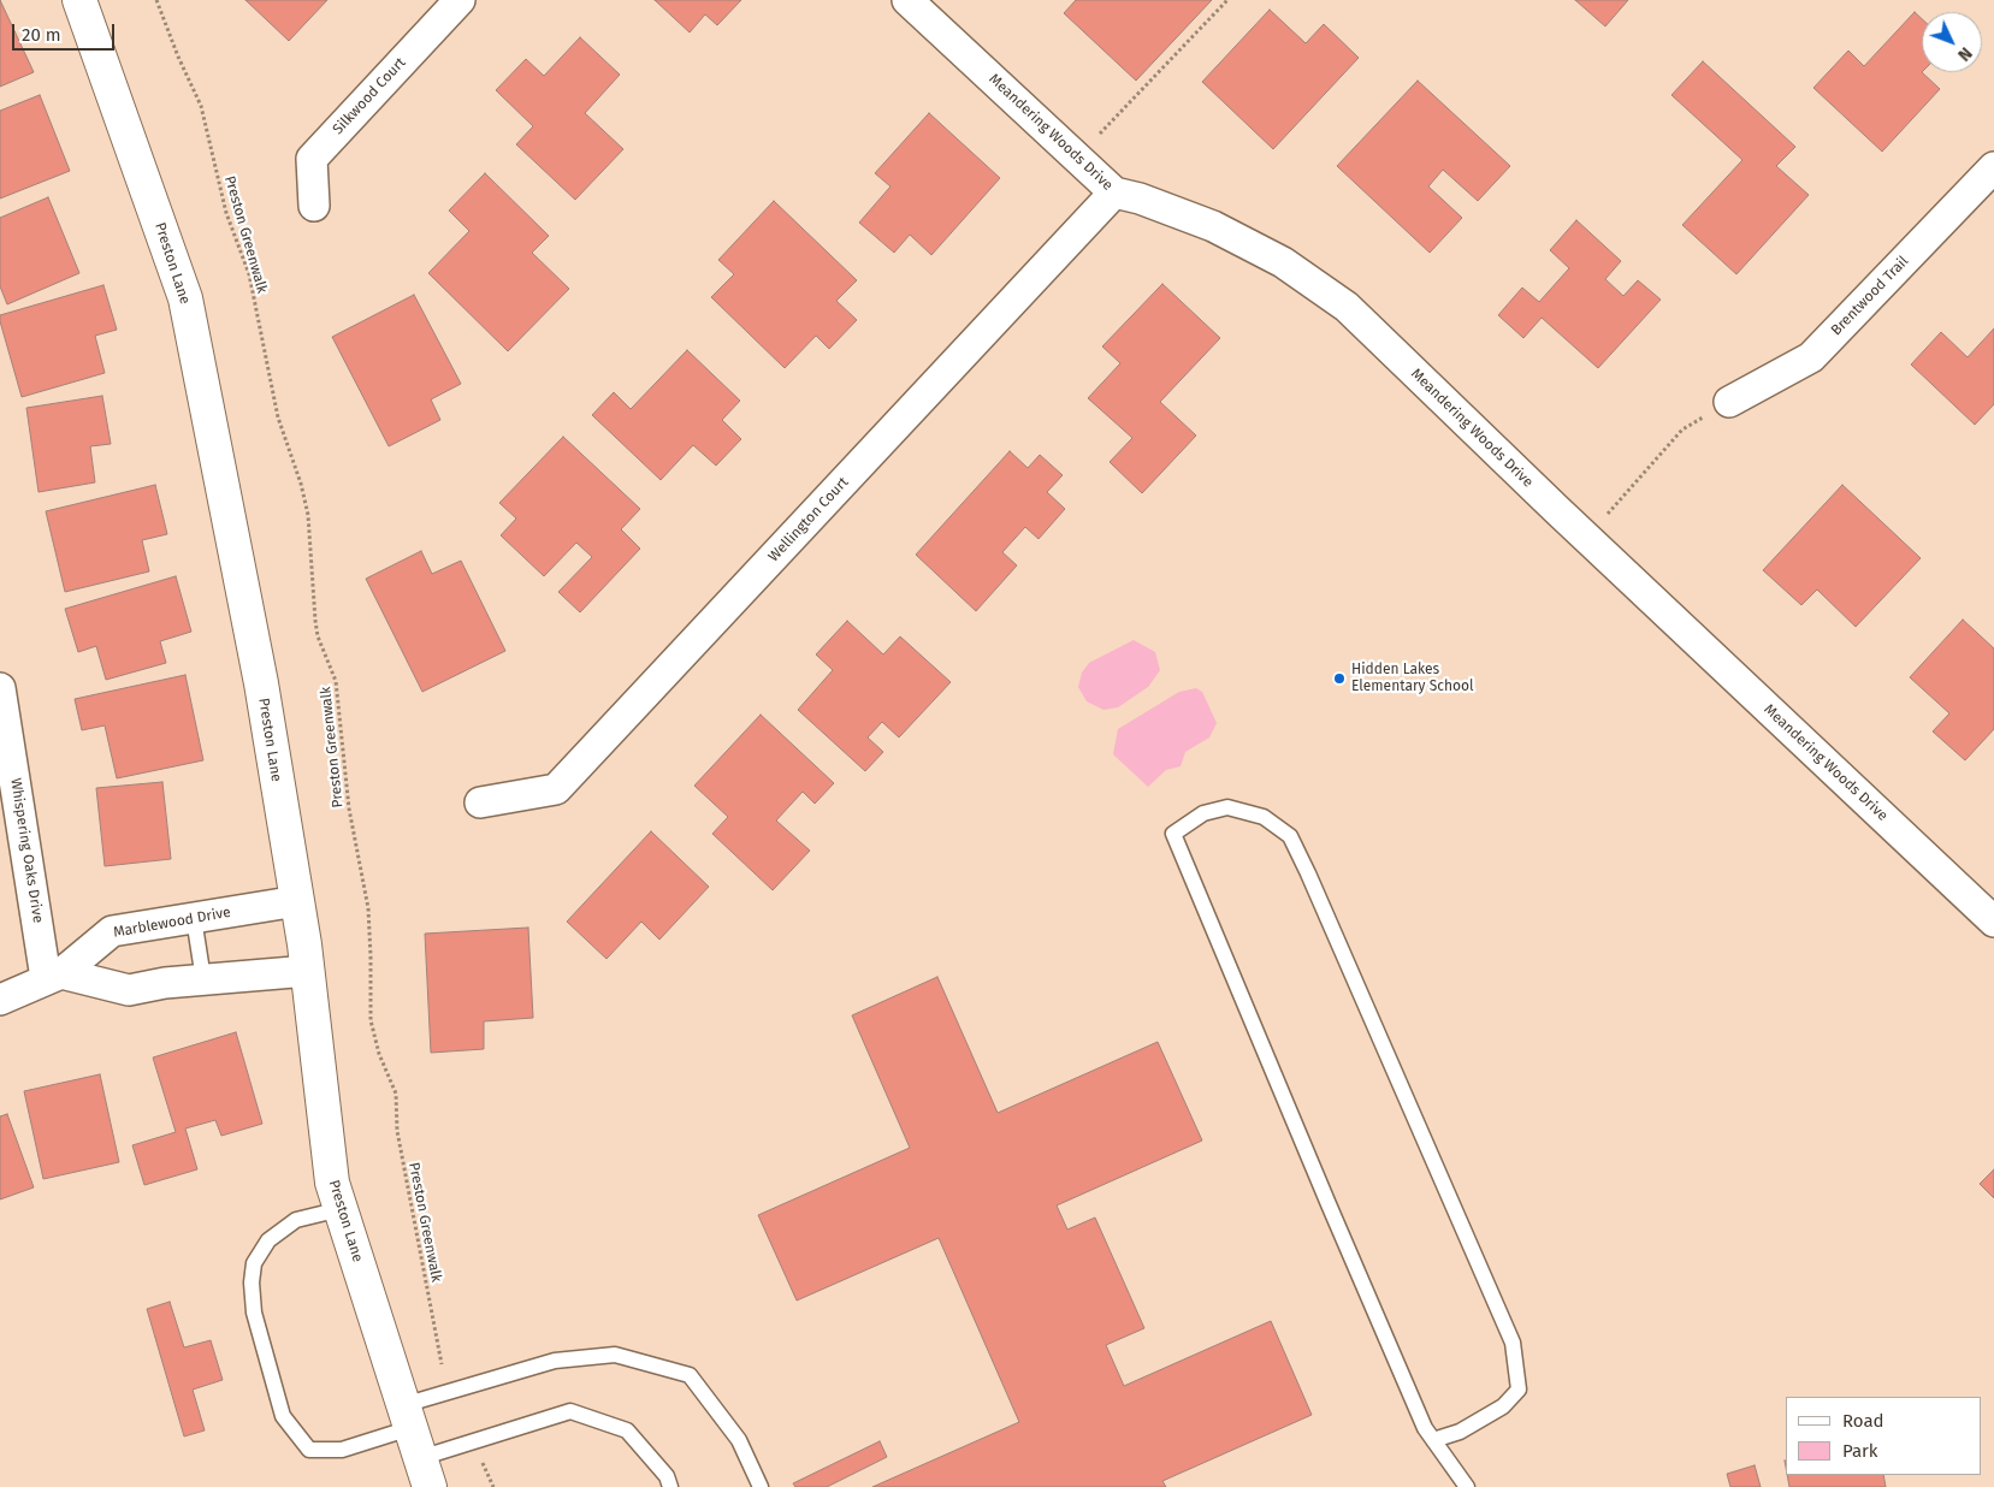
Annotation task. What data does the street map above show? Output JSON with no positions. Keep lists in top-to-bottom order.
{
  "streets": {
    "street": [
      "Silkwood Court",
      "Meandering Woods Drive",
      "Preston Lane",
      "Brentwood Trail",
      "Wellington Court",
      "Whispering Oaks Drive",
      "Marblewood Drive"
    ],
    "path": ["Preston Greenwalk"]
  },
  "crossings": [
    ["Meandering Woods Drive", "Wellington Court"],
    ["Preston Lane", "Marblewood Drive"],
    ["Whispering Oaks Drive", "Marblewood Drive"]
  ],
  "places": ["Hidden Lakes Elementary School"],
  "legend": ["Road", "Park"],
  "scale_bar": "20 m",
  "north": "bottom right"
}
